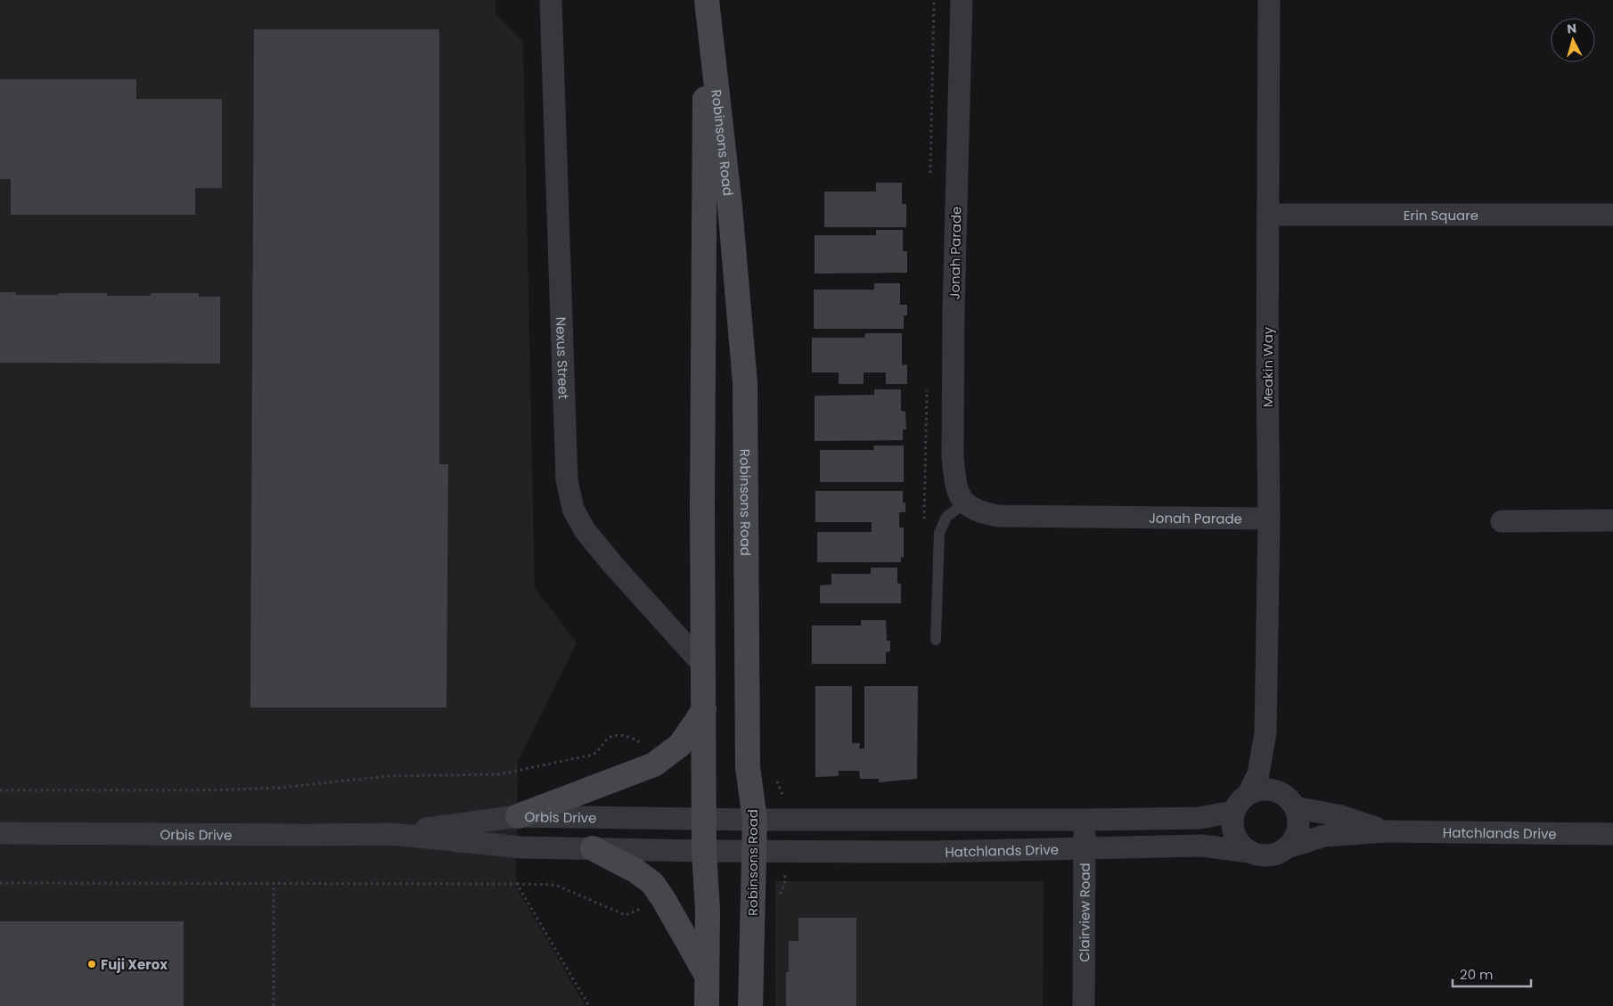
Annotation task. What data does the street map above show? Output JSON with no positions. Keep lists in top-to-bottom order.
{
  "streets": {
    "main road": ["Robinsons Road"],
    "street": [
      "Erin Square",
      "Jonah Parade",
      "Nexus Street",
      "Meakin Way",
      "Orbis Drive",
      "Hatchlands Drive",
      "Clairview Road"
    ]
  },
  "crossings": [
    ["Robinsons Road", "Nexus Street"],
    ["Robinsons Road", "Orbis Drive"],
    ["Robinsons Road", "Hatchlands Drive"],
    ["Erin Square", "Meakin Way"],
    ["Jonah Parade", "Meakin Way"],
    ["Meakin Way", "Hatchlands Drive"],
    ["Orbis Drive", "Hatchlands Drive"],
    ["Hatchlands Drive", "Clairview Road"]
  ],
  "places": ["Fuji Xerox"],
  "scale_bar": "20 m",
  "north": "top"
}
